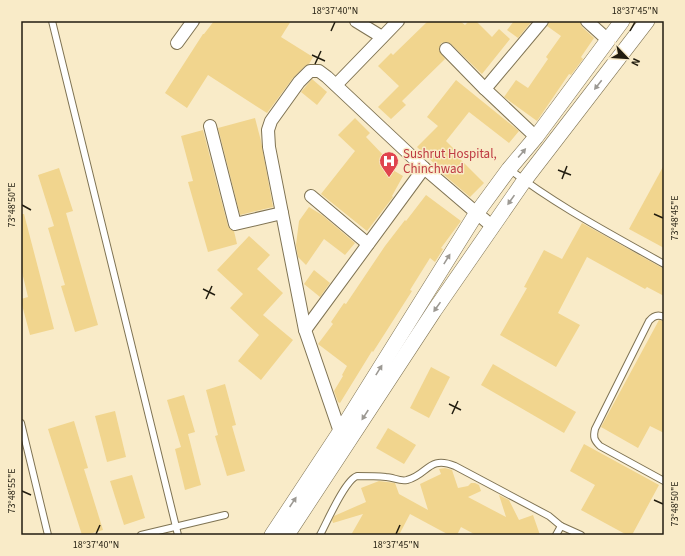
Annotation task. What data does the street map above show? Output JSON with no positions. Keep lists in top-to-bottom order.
{
  "places": {
    "hospital": ["Sushrut Hospital, Chinchwad"]
  },
  "north": "bottom right",
  "coordinates": [
    "18°37'40\"N",
    "18°37'45\"N",
    "73°48'50\"E",
    "73°48'45\"E",
    "73°48'55\"E"
  ]
}
